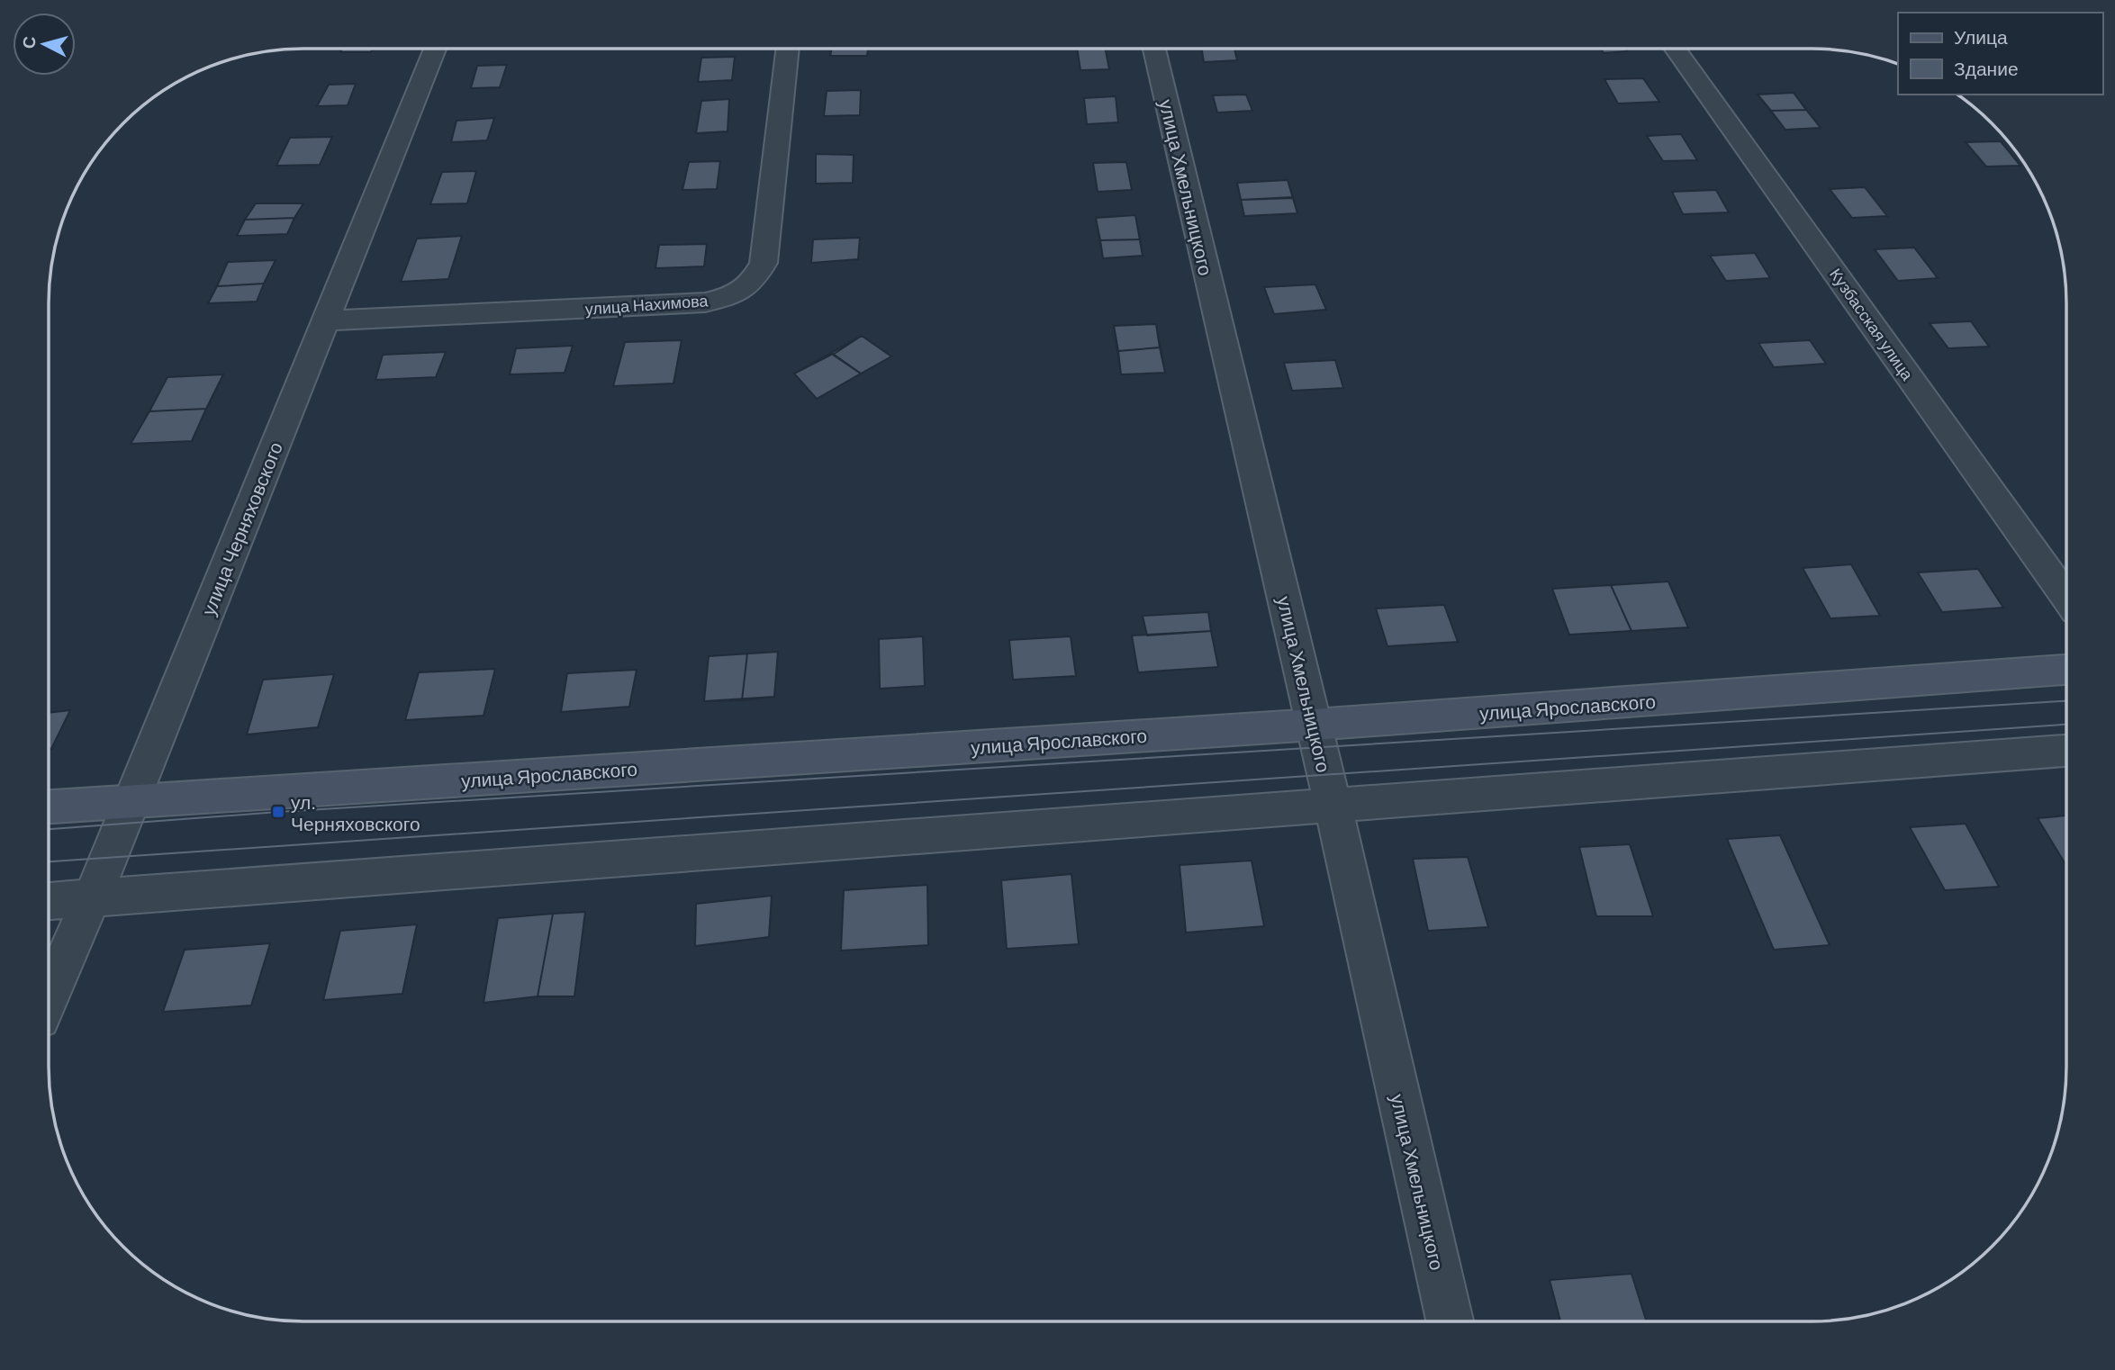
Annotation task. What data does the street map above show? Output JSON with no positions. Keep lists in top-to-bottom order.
{
  "streets": {
    "street": [
      "улица Хмельницкого",
      "улица Нахимова",
      "Кузбасская улица",
      "улица Черняховского",
      "улица Ярославского"
    ]
  },
  "crossings": [
    ["улица Хмельницкого", "улица Ярославского"],
    ["улица Нахимова", "улица Черняховского"],
    ["улица Черняховского", "улица Ярославского"]
  ],
  "places": {
    "transit": ["ул. Черняховского"]
  },
  "legend": ["Улица", "Здание"],
  "north": "left"
}
